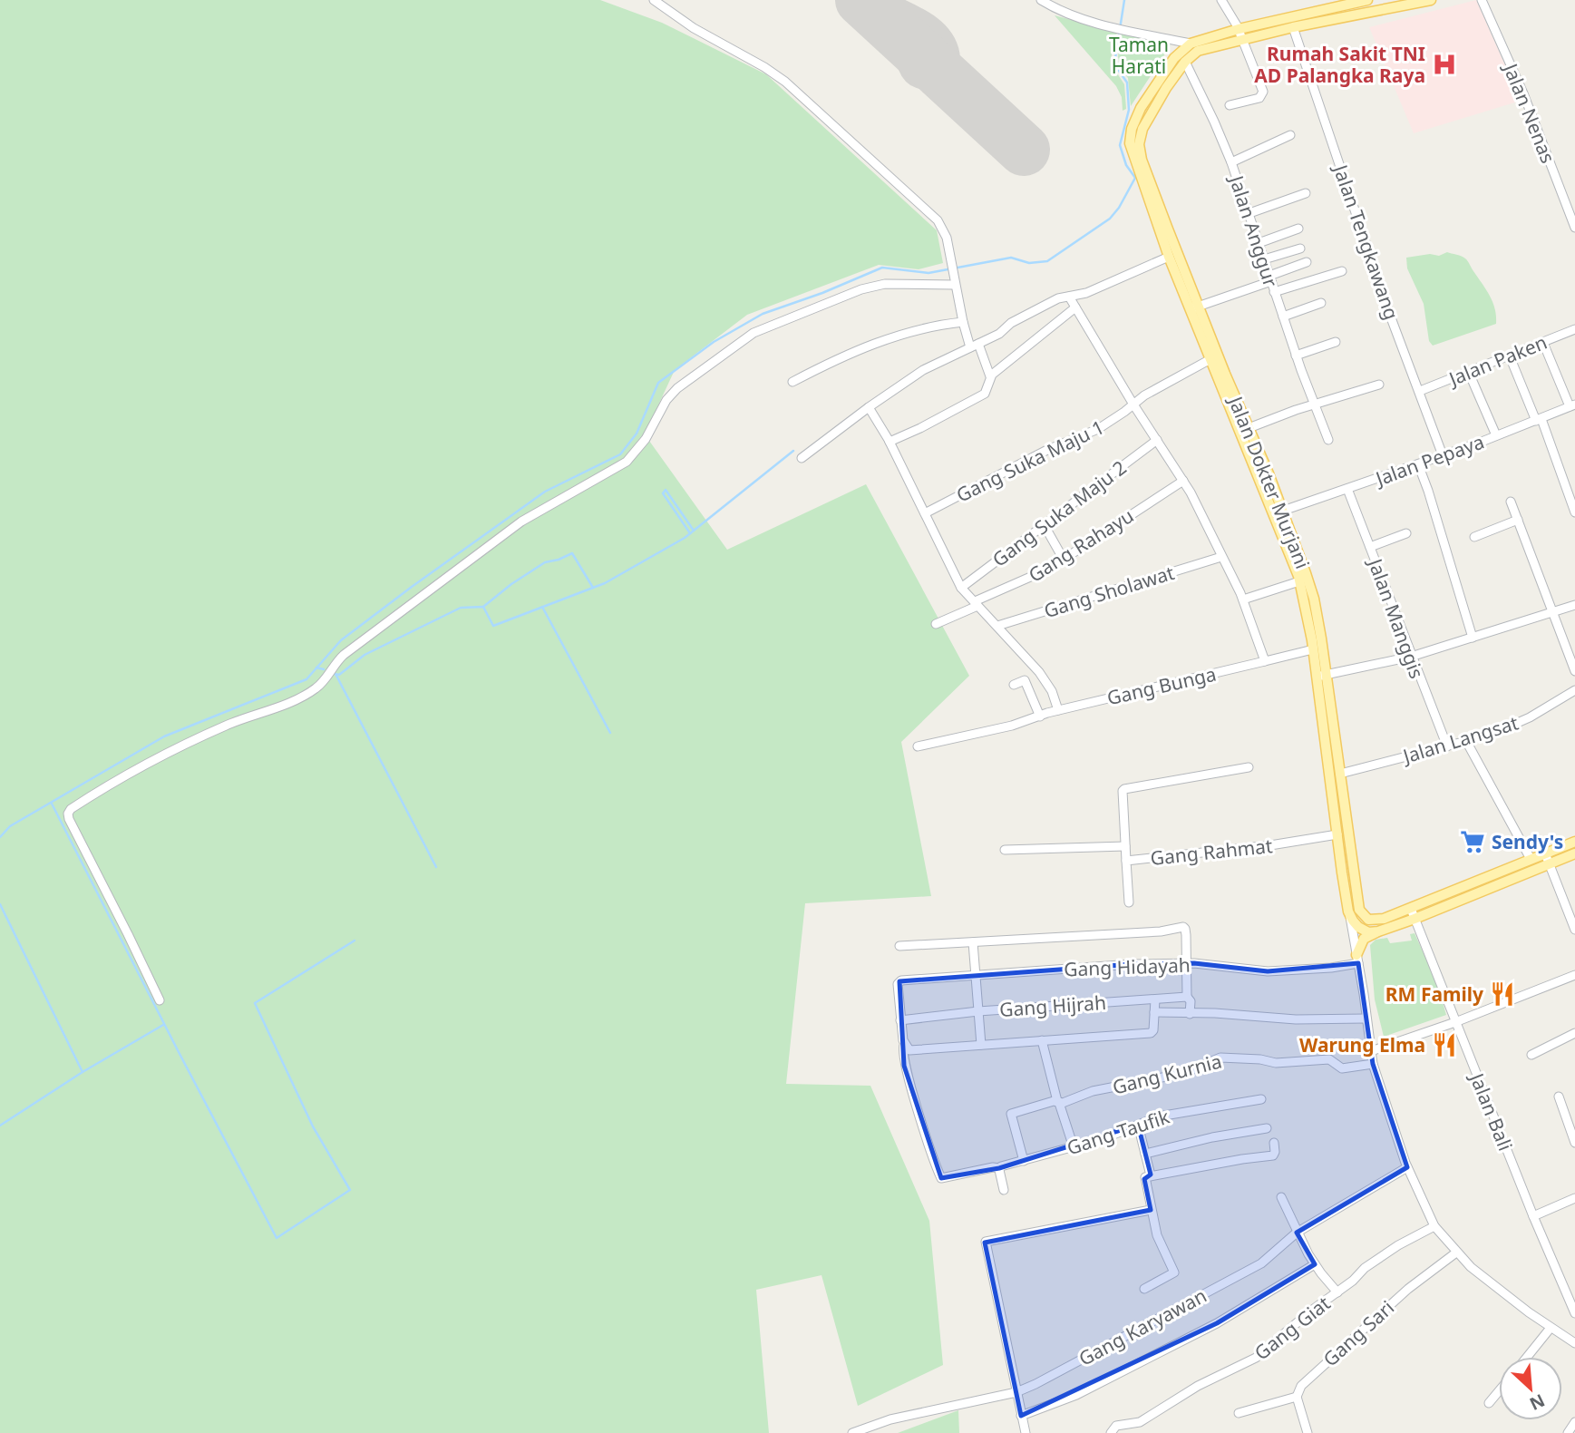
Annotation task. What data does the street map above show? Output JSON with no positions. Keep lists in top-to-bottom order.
{
  "streets": {
    "main road": ["Jalan Dokter Murjani"],
    "street": [
      "Jalan Nenas",
      "Jalan Anggur",
      "Jalan Tengkawang",
      "Jalan Paken",
      "Jalan Pepaya",
      "Gang Suka Maju 1",
      "Gang Suka Maju 2",
      "Gang Rahayu",
      "Gang Sholawat",
      "Jalan Manggis",
      "Gang Bunga",
      "Jalan Langsat",
      "Gang Rahmat",
      "Gang Hidayah",
      "Gang Hijrah",
      "Gang Kurnia",
      "Jalan Bali",
      "Gang Taufik",
      "Gang Karyawan",
      "Gang Giat",
      "Gang Sari"
    ]
  },
  "crossings": [
    ["Jalan Anggur", "Jalan Dokter Murjani"],
    ["Jalan Tengkawang", "Jalan Paken"],
    ["Jalan Tengkawang", "Jalan Pepaya"],
    ["Jalan Pepaya", "Jalan Dokter Murjani"],
    ["Jalan Pepaya", "Jalan Manggis"],
    ["Gang Suka Maju 1", "Jalan Dokter Murjani"],
    ["Jalan Dokter Murjani", "Gang Bunga"],
    ["Jalan Dokter Murjani", "Jalan Langsat"],
    ["Jalan Dokter Murjani", "Gang Rahmat"],
    ["Jalan Dokter Murjani", "Gang Hidayah"],
    ["Jalan Dokter Murjani", "Gang Kurnia"],
    ["Jalan Dokter Murjani", "Jalan Bali"],
    ["Jalan Dokter Murjani", "Gang Karyawan"],
    ["Jalan Dokter Murjani", "Gang Giat"],
    ["Jalan Dokter Murjani", "Gang Sari"],
    ["Jalan Manggis", "Jalan Langsat"],
    ["Gang Hidayah", "Gang Hijrah"],
    ["Gang Kurnia", "Gang Taufik"]
  ],
  "parks": ["Taman Harati"],
  "places": {
    "hospital": ["Rumah Sakit TNI AD Palangka Raya"],
    "supermarket": ["Sendy's"],
    "restaurant": ["RM Family", "Warung Elma"]
  },
  "north": "bottom right"
}
